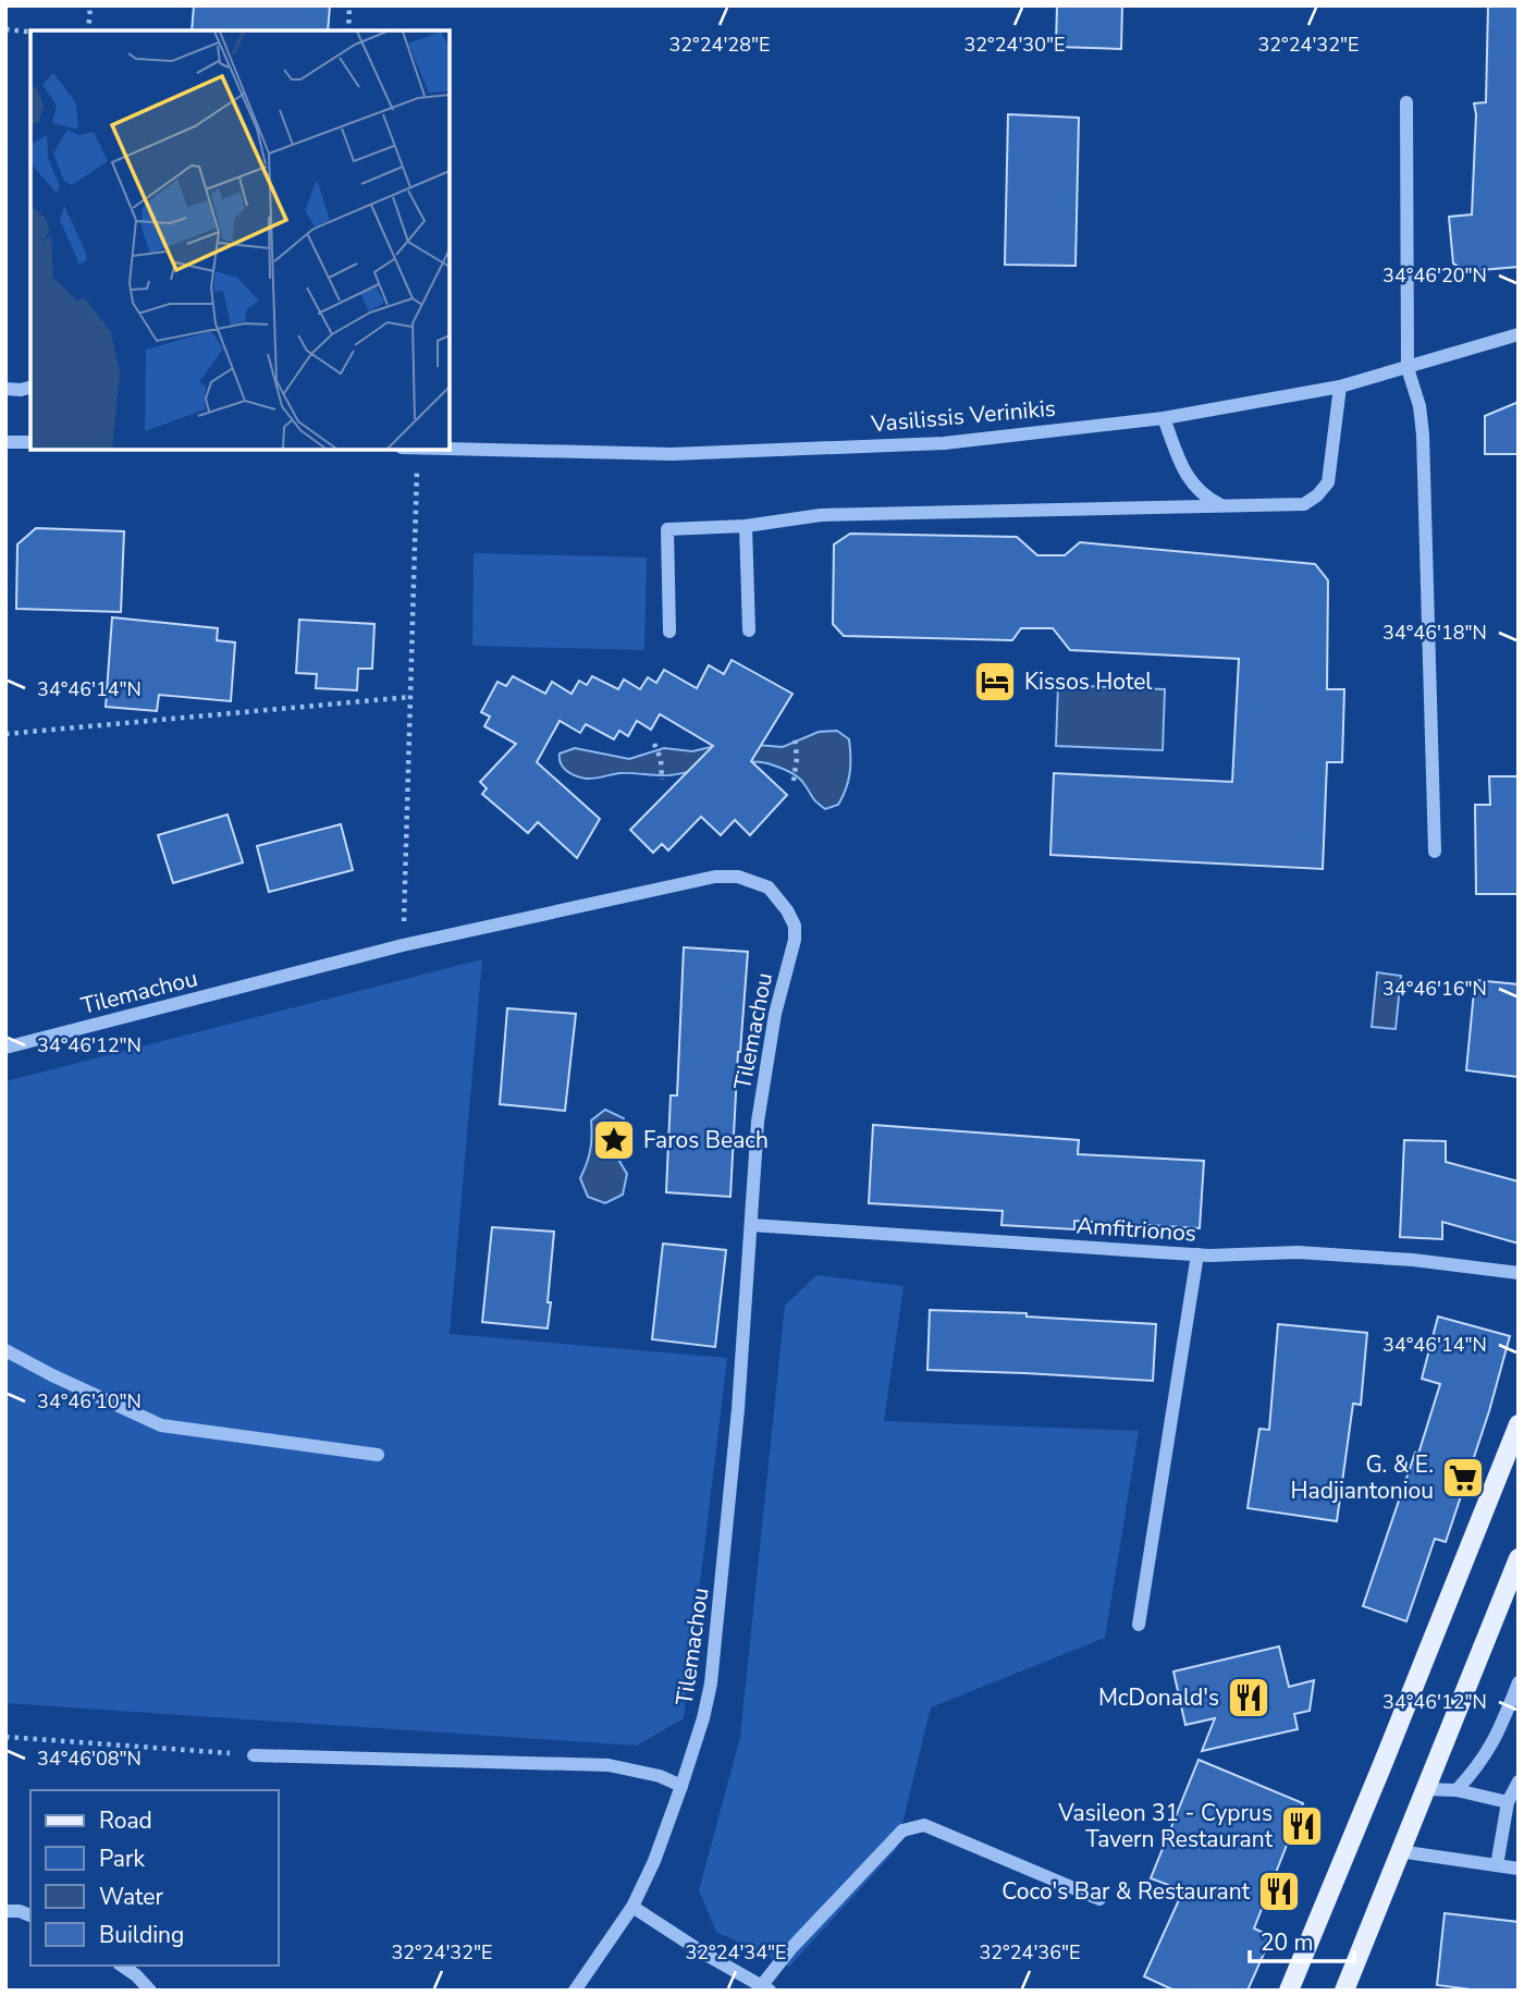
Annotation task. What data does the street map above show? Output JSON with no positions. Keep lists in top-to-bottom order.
{
  "streets": {
    "street": ["Vasilissis Verinikis", "Tilemachou", "Amfitrionos"]
  },
  "crossings": [
    ["Tilemachou", "Amfitrionos"]
  ],
  "places": {
    "hotel": ["Kissos Hotel"],
    "place": ["Faros Beach"],
    "supermarket": ["G. & E. Hadjiantoniou"],
    "restaurant": ["McDonald's", "Vasileon 31 - Cyprus Tavern Restaurant", "Coco's Bar & Restaurant"]
  },
  "legend": [
    "Road",
    "Park",
    "Water",
    "Building"
  ],
  "scale_bar": "20 m",
  "coordinates": [
    "32°24'30\"E",
    "32°24'32\"E",
    "32°24'28\"E",
    "34°46'20\"N",
    "34°46'18\"N",
    "34°46'14\"N",
    "34°46'16\"N",
    "34°46'12\"N",
    "34°46'10\"N",
    "34°46'08\"N",
    "32°24'34\"E",
    "32°24'36\"E"
  ]
}
